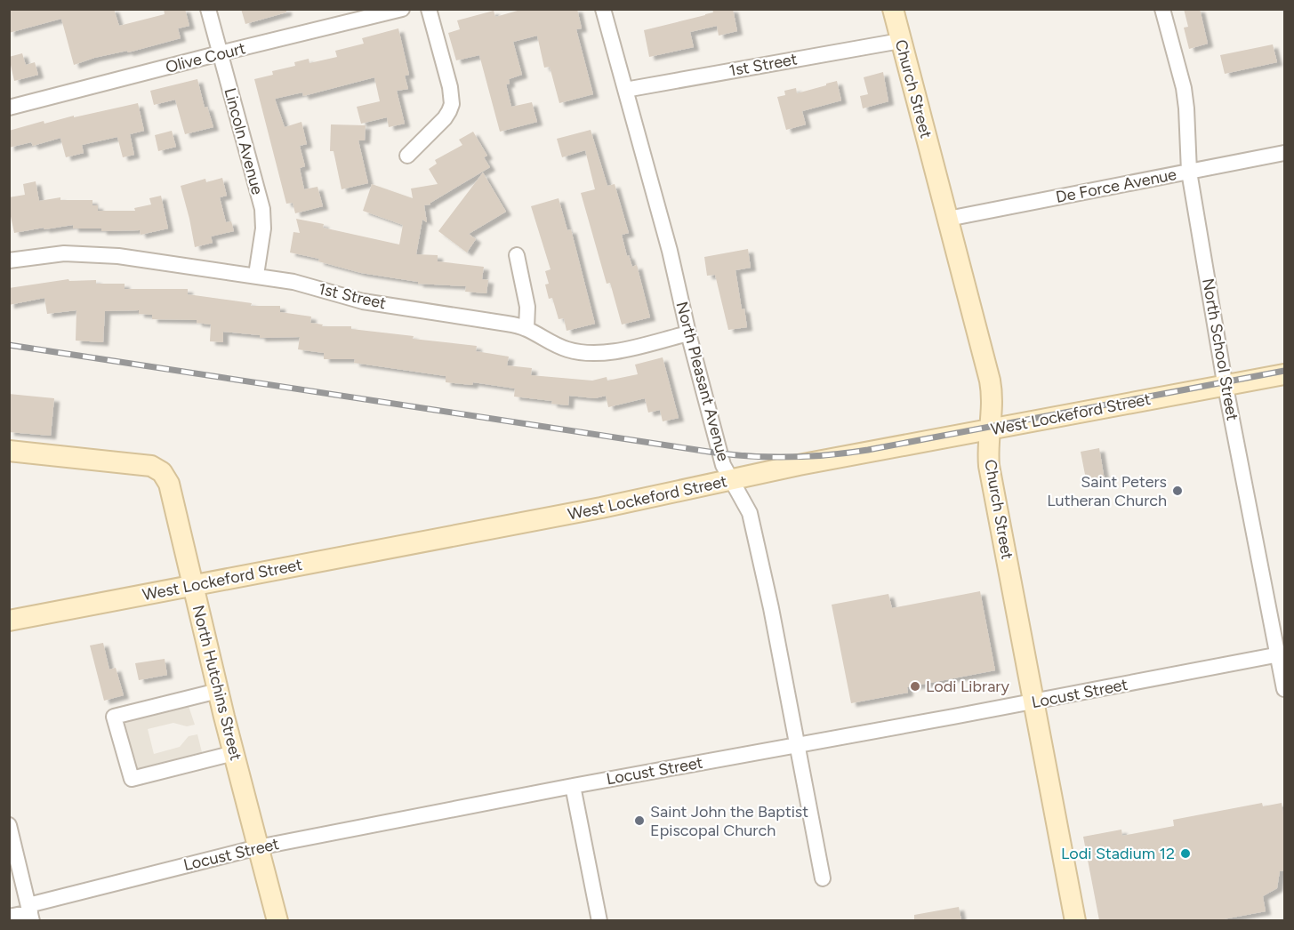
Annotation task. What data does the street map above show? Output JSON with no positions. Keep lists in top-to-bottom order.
{
  "streets": {
    "street": [
      "Olive Court",
      "1st Street",
      "Church Street",
      "Lincoln Avenue",
      "De Force Avenue",
      "North School Street",
      "North Pleasant Avenue",
      "West Lockeford Street",
      "North Hutchins Street",
      "Locust Street"
    ]
  },
  "crossings": [
    ["Olive Court", "Lincoln Avenue"],
    ["1st Street", "Church Street"],
    ["1st Street", "Lincoln Avenue"],
    ["1st Street", "North Pleasant Avenue"],
    ["Church Street", "De Force Avenue"],
    ["Church Street", "West Lockeford Street"],
    ["Church Street", "Locust Street"],
    ["De Force Avenue", "North School Street"],
    ["North School Street", "West Lockeford Street"],
    ["North School Street", "Locust Street"],
    ["North Pleasant Avenue", "West Lockeford Street"],
    ["North Pleasant Avenue", "Locust Street"],
    ["West Lockeford Street", "North Hutchins Street"],
    ["North Hutchins Street", "Locust Street"]
  ],
  "places": [
    "Saint Peters Lutheran Church",
    "Lodi Library",
    "Saint John the Baptist Episcopal Church",
    "Lodi Stadium 12"
  ]
}
